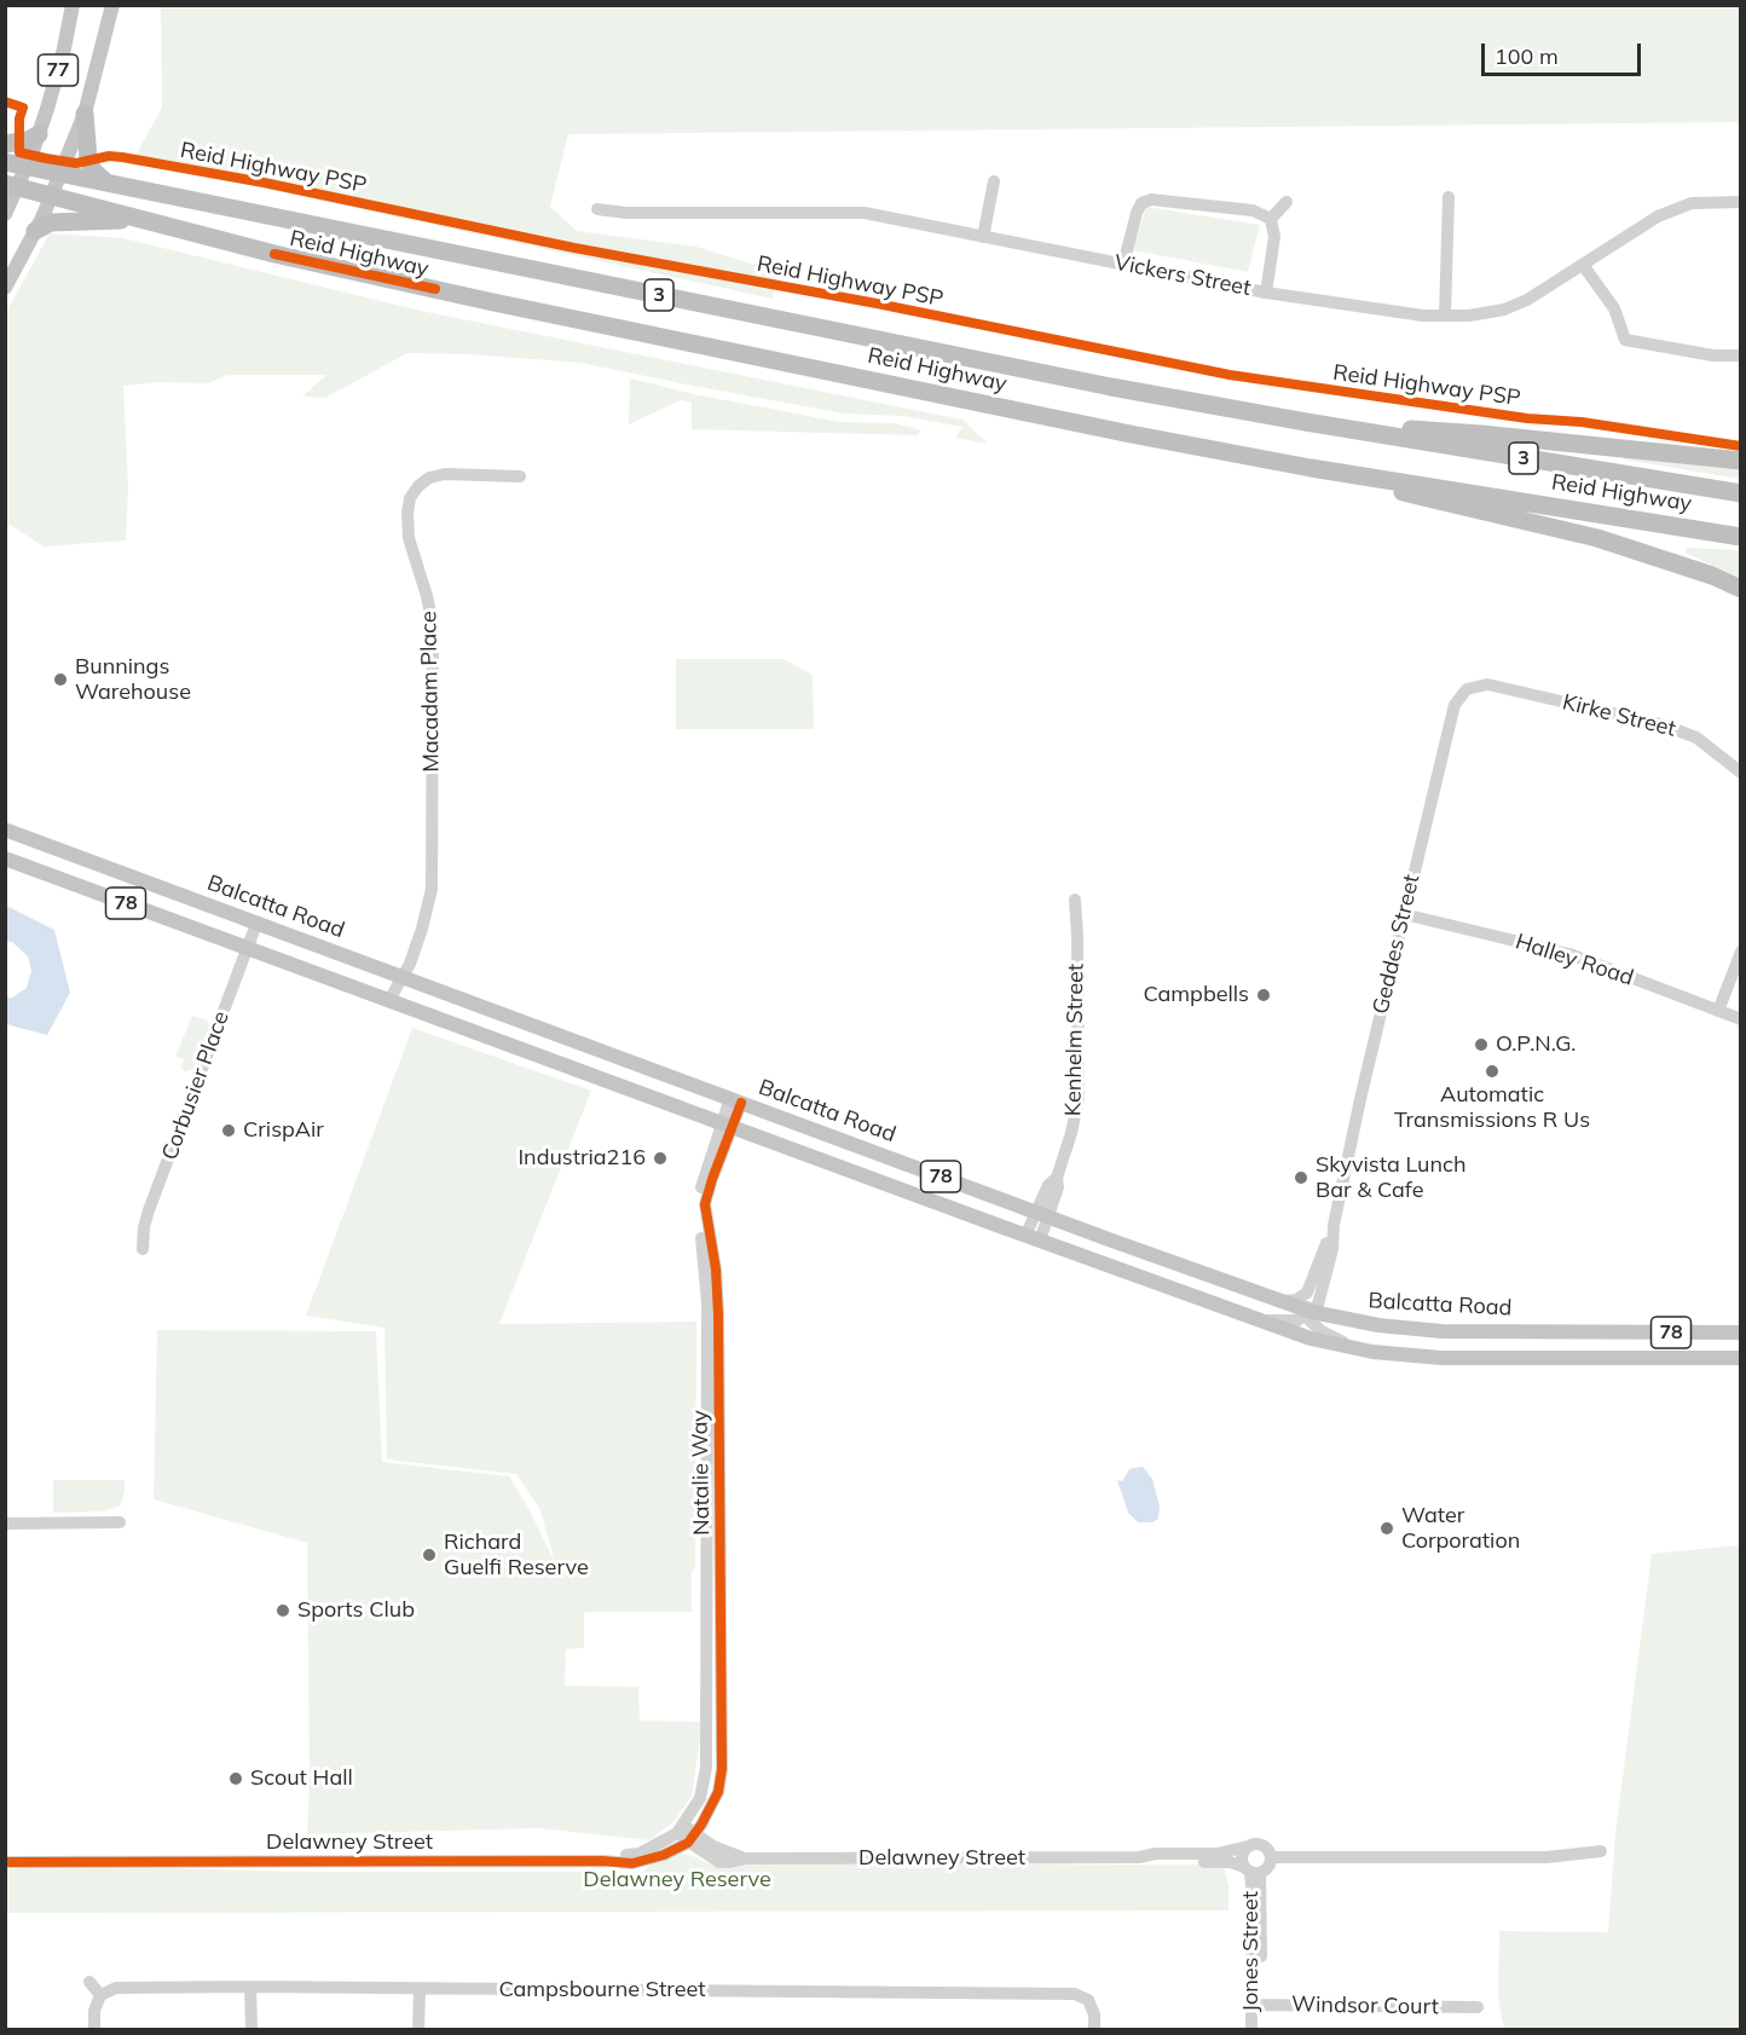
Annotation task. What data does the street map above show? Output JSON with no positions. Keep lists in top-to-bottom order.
{
  "streets": {
    "highway": ["Reid Highway", "3"],
    "main road": ["77", "78", "Balcatta Road"],
    "street": [
      "Vickers Street",
      "Macadam Place",
      "Kirke Street",
      "Geddes Street",
      "Halley Road",
      "Kenhelm Street",
      "Corbusier Place",
      "Natalie Way",
      "Delawney Street",
      "Jones Street",
      "Campsbourne Street",
      "Windsor Court"
    ],
    "cycle path": ["Reid Highway PSP"]
  },
  "crossings": [
    ["77", "Reid Highway"],
    ["Macadam Place", "78"],
    ["Macadam Place", "Balcatta Road"],
    ["Kirke Street", "Geddes Street"],
    ["78", "Kenhelm Street"],
    ["78", "Corbusier Place"],
    ["78", "Natalie Way"],
    ["Balcatta Road", "Geddes Street"],
    ["Balcatta Road", "Kenhelm Street"],
    ["Balcatta Road", "Corbusier Place"],
    ["Balcatta Road", "Natalie Way"],
    ["Geddes Street", "Halley Road"],
    ["Natalie Way", "Delawney Street"],
    ["Delawney Street", "Jones Street"],
    ["Jones Street", "Windsor Court"]
  ],
  "parks": ["Delawney Reserve"],
  "places": [
    "Bunnings Warehouse",
    "Campbells",
    "O.P.N.G.",
    "Automatic Transmissions R Us",
    "CrispAir",
    "Industria216",
    "Skyvista Lunch Bar & Cafe",
    "Water Corporation",
    "Richard Guelfi Reserve",
    "Sports Club",
    "Scout Hall"
  ],
  "scale_bar": "100 m"
}
